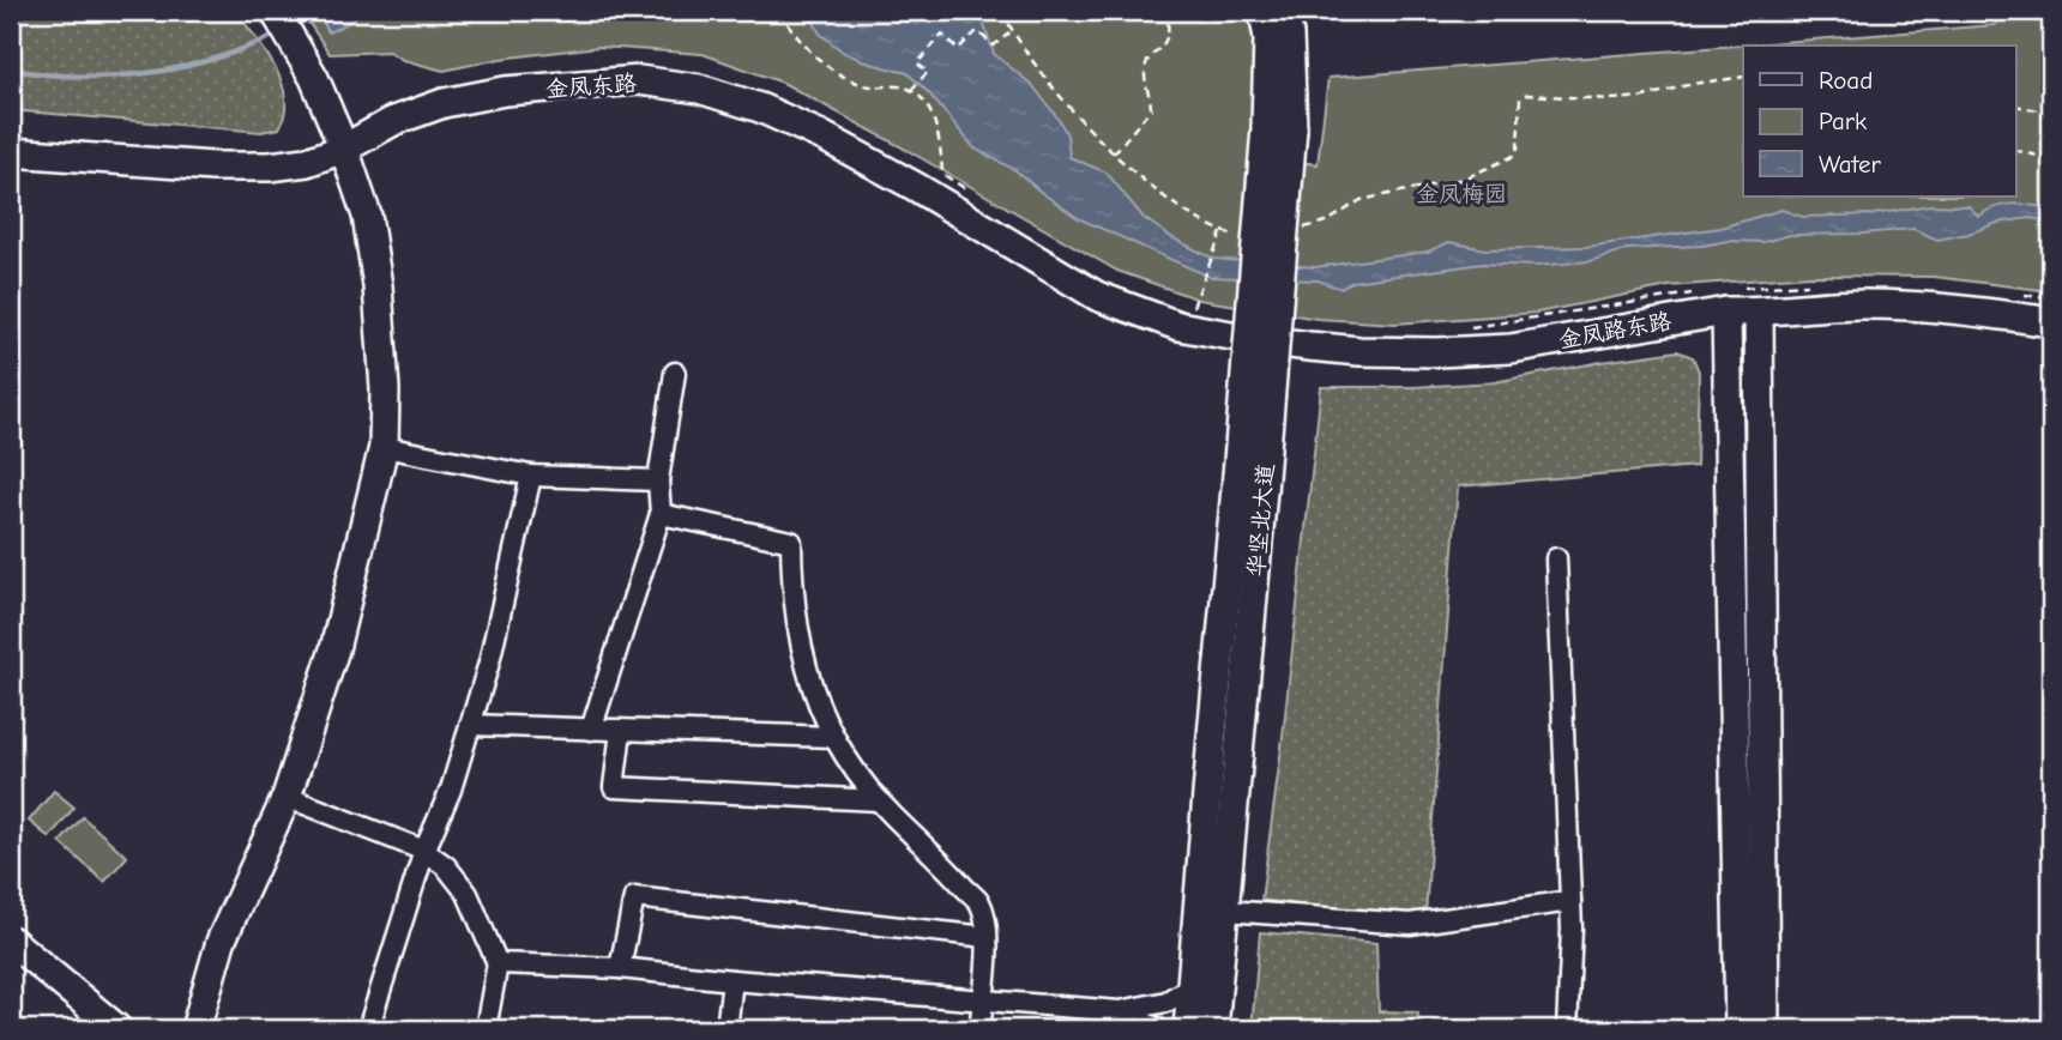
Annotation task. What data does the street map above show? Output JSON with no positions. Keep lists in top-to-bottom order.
{
  "streets": {
    "street": ["金凤东路", "金凤路东路", "华坚北大道"]
  },
  "crossings": [
    ["金凤东路", "金凤路东路"]
  ],
  "parks": ["金凤梅园"],
  "legend": ["Road", "Park", "Water"]
}
